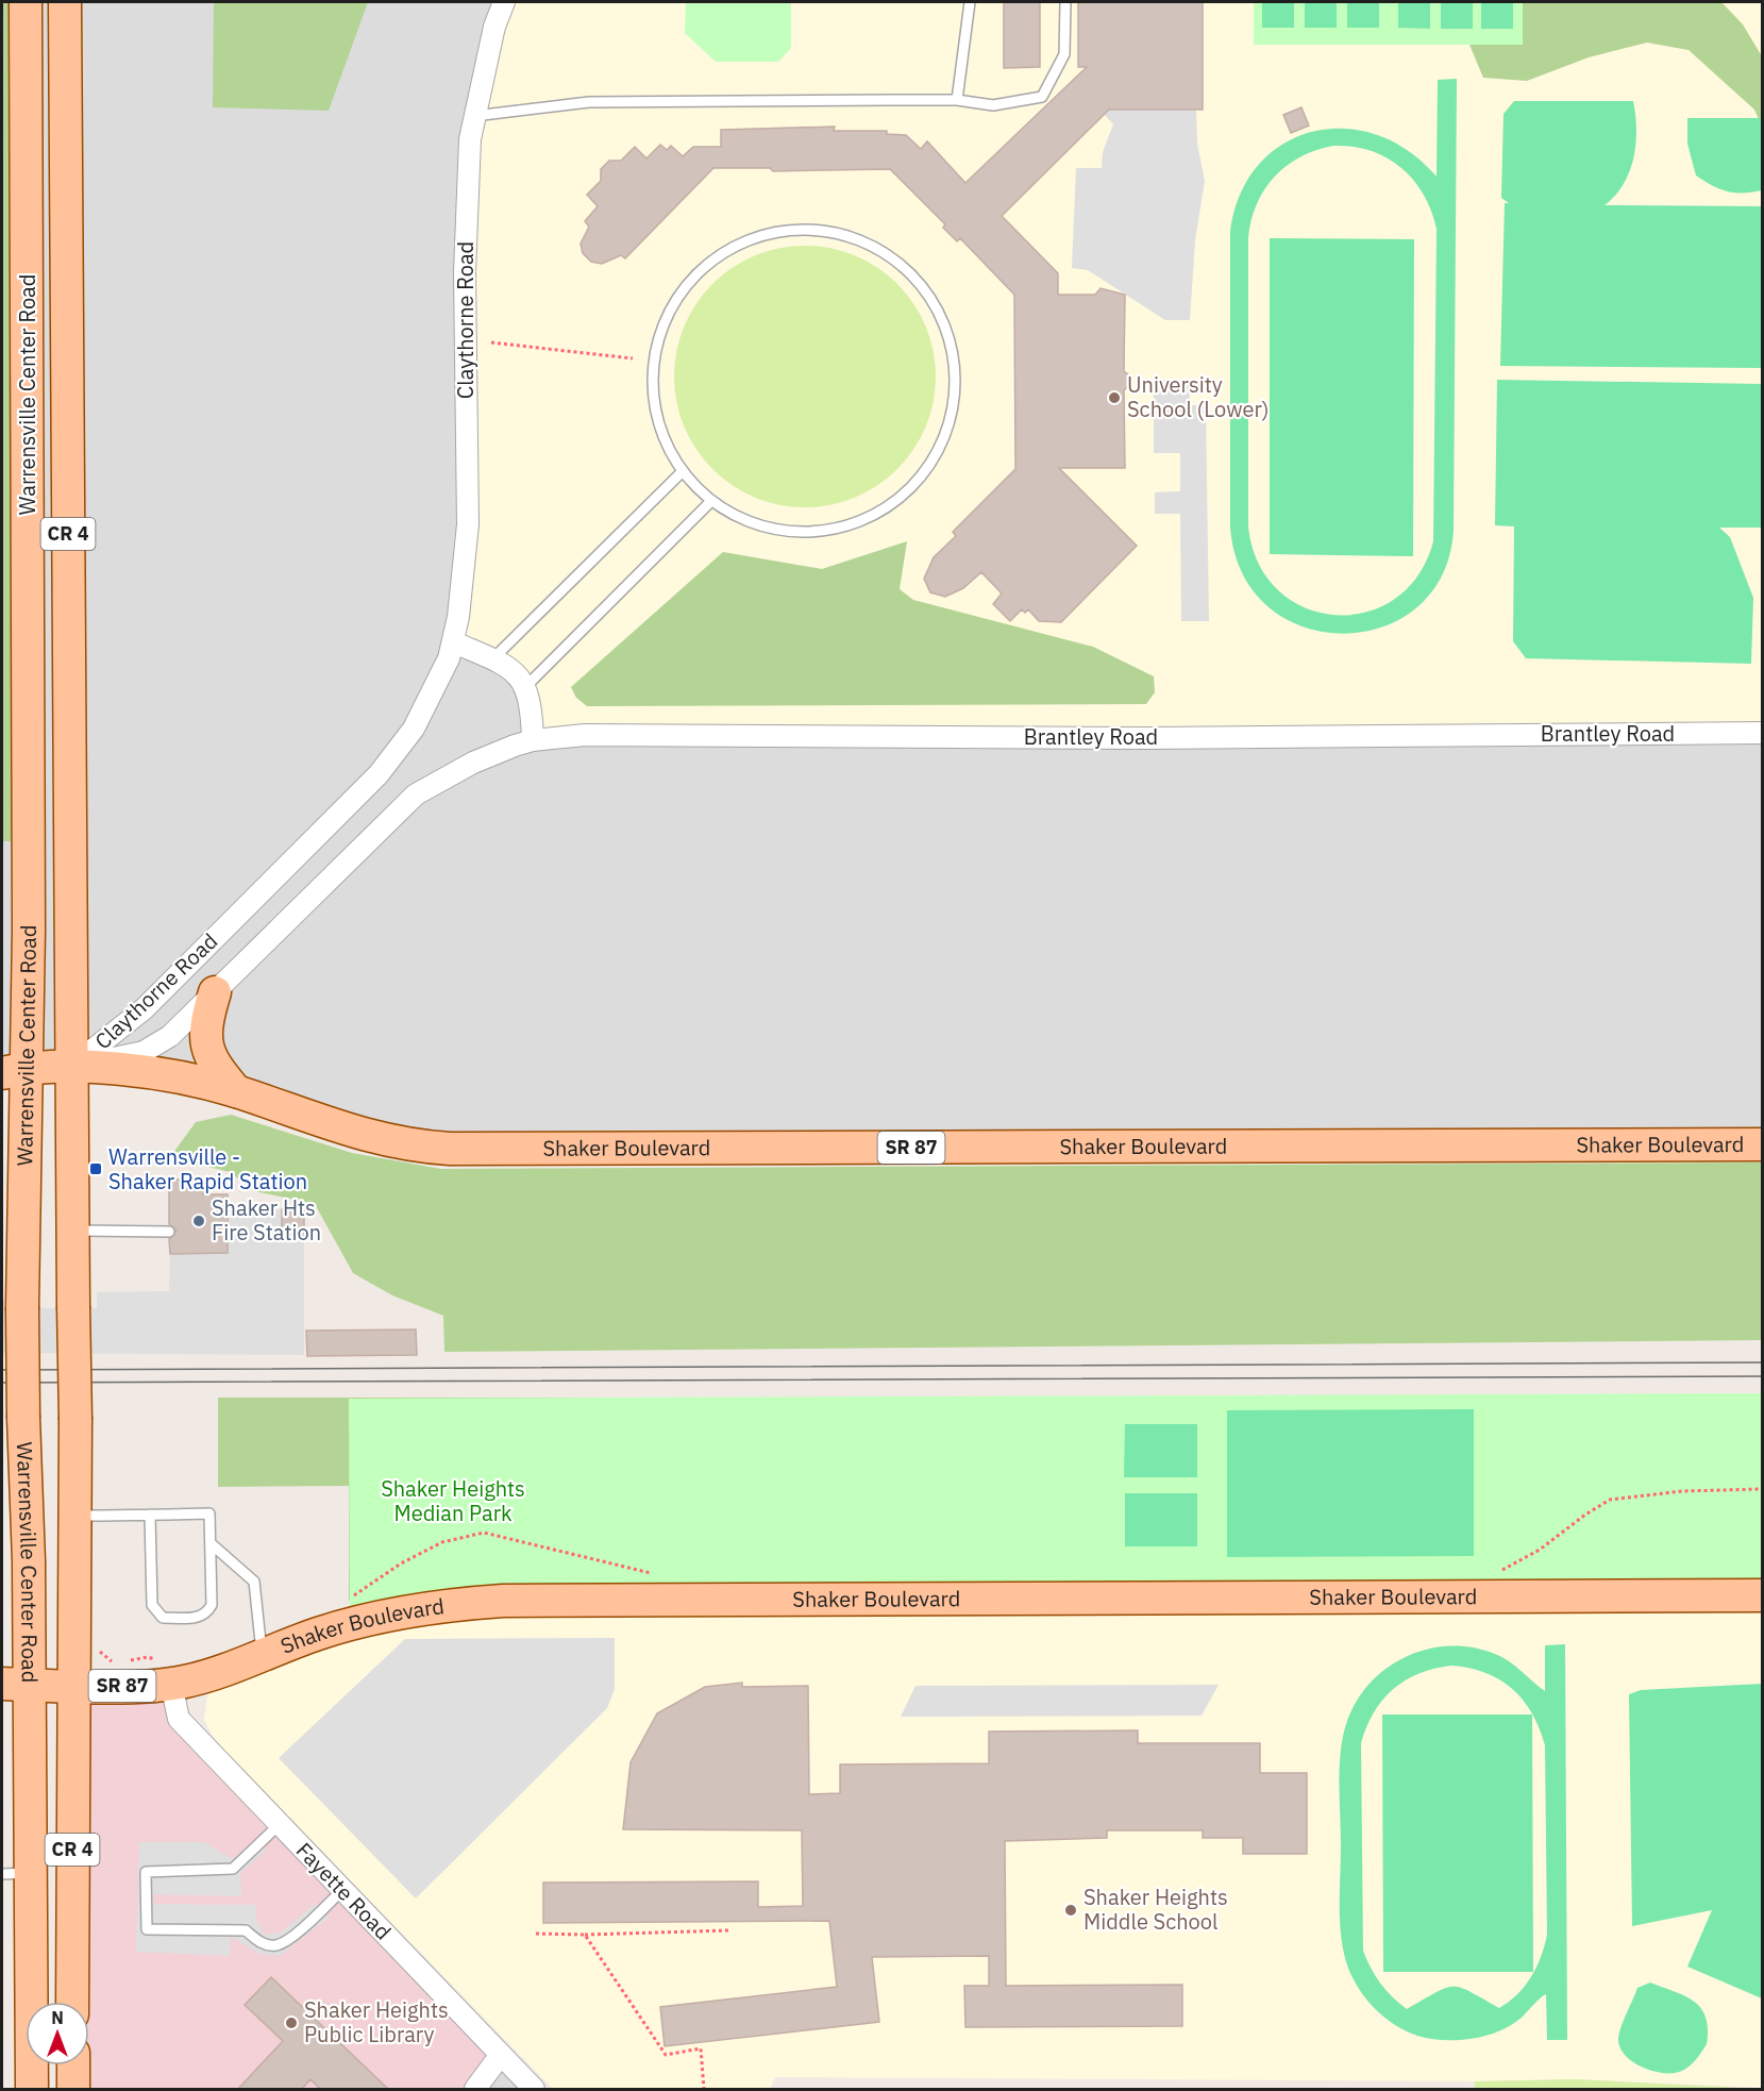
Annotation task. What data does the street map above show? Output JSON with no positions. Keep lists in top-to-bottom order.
{
  "streets": {
    "main road": [
      "Warrensville Center Road",
      "CR 4",
      "Shaker Boulevard",
      "SR 87"
    ],
    "street": ["Claythorne Road", "Brantley Road", "Fayette Road"]
  },
  "crossings": [
    ["Claythorne Road", "Warrensville Center Road"],
    ["Claythorne Road", "Brantley Road"],
    ["Claythorne Road", "Shaker Boulevard"],
    ["Warrensville Center Road", "Shaker Boulevard"],
    ["Shaker Boulevard", "Fayette Road"]
  ],
  "parks": ["Shaker Heights Median Park"],
  "places": {
    "other": [
      "University School (Lower)",
      "Shaker Hts Fire Station",
      "Shaker Heights Middle School",
      "Shaker Heights Public Library"
    ],
    "transit": ["Warrensville - Shaker Rapid Station"]
  },
  "north": "top"
}
